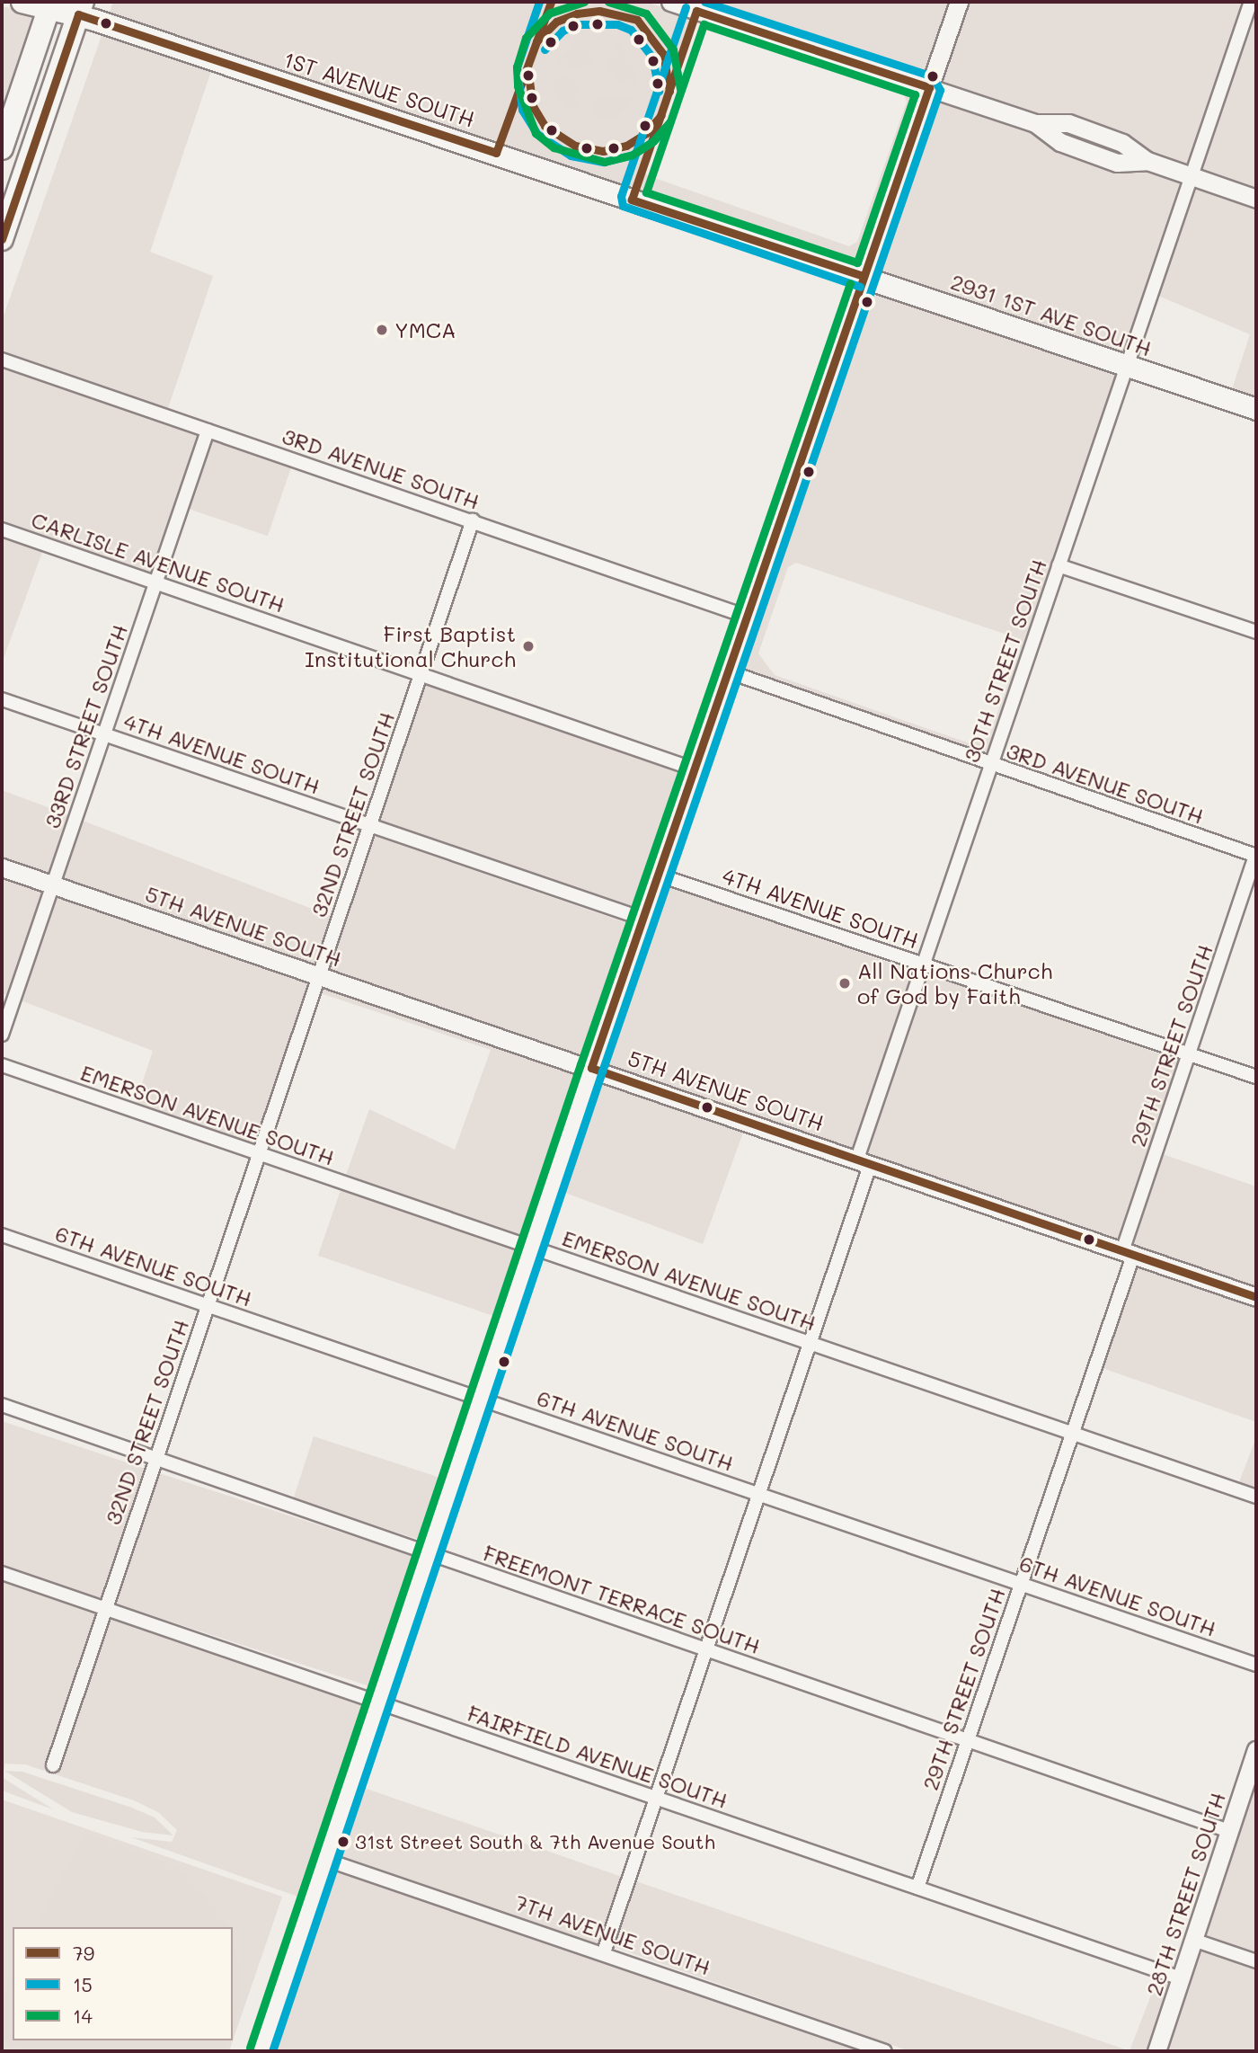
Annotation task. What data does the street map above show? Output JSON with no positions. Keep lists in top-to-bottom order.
{
  "streets": {
    "main road": ["1ST AVENUE SOUTH", "2931 1ST AVE SOUTH"],
    "street": [
      "3RD AVENUE SOUTH",
      "CARLISLE AVENUE SOUTH",
      "30TH STREET SOUTH",
      "33RD STREET SOUTH",
      "4TH AVENUE SOUTH",
      "32ND STREET SOUTH",
      "5TH AVENUE SOUTH",
      "29TH STREET SOUTH",
      "EMERSON AVENUE SOUTH",
      "6TH AVENUE SOUTH",
      "FREEMONT TERRACE SOUTH",
      "FAIRFIELD AVENUE SOUTH",
      "28TH STREET SOUTH",
      "7TH AVENUE SOUTH"
    ]
  },
  "crossings": [
    ["1ST AVENUE SOUTH", "2931 1ST AVE SOUTH"],
    ["2931 1ST AVE SOUTH", "30TH STREET SOUTH"],
    ["3RD AVENUE SOUTH", "30TH STREET SOUTH"],
    ["3RD AVENUE SOUTH", "33RD STREET SOUTH"],
    ["3RD AVENUE SOUTH", "32ND STREET SOUTH"],
    ["3RD AVENUE SOUTH", "29TH STREET SOUTH"],
    ["CARLISLE AVENUE SOUTH", "33RD STREET SOUTH"],
    ["CARLISLE AVENUE SOUTH", "32ND STREET SOUTH"],
    ["30TH STREET SOUTH", "4TH AVENUE SOUTH"],
    ["30TH STREET SOUTH", "5TH AVENUE SOUTH"],
    ["30TH STREET SOUTH", "EMERSON AVENUE SOUTH"],
    ["30TH STREET SOUTH", "6TH AVENUE SOUTH"],
    ["30TH STREET SOUTH", "FREEMONT TERRACE SOUTH"],
    ["30TH STREET SOUTH", "FAIRFIELD AVENUE SOUTH"],
    ["30TH STREET SOUTH", "7TH AVENUE SOUTH"],
    ["33RD STREET SOUTH", "4TH AVENUE SOUTH"],
    ["33RD STREET SOUTH", "5TH AVENUE SOUTH"],
    ["4TH AVENUE SOUTH", "32ND STREET SOUTH"],
    ["4TH AVENUE SOUTH", "29TH STREET SOUTH"],
    ["32ND STREET SOUTH", "5TH AVENUE SOUTH"],
    ["32ND STREET SOUTH", "EMERSON AVENUE SOUTH"],
    ["32ND STREET SOUTH", "6TH AVENUE SOUTH"],
    ["32ND STREET SOUTH", "FREEMONT TERRACE SOUTH"],
    ["32ND STREET SOUTH", "FAIRFIELD AVENUE SOUTH"],
    ["5TH AVENUE SOUTH", "29TH STREET SOUTH"],
    ["29TH STREET SOUTH", "EMERSON AVENUE SOUTH"],
    ["29TH STREET SOUTH", "6TH AVENUE SOUTH"],
    ["29TH STREET SOUTH", "FREEMONT TERRACE SOUTH"],
    ["29TH STREET SOUTH", "FAIRFIELD AVENUE SOUTH"],
    ["FREEMONT TERRACE SOUTH", "28TH STREET SOUTH"],
    ["FAIRFIELD AVENUE SOUTH", "28TH STREET SOUTH"]
  ],
  "places": [
    "YMCA",
    "First Baptist Institutional Church",
    "All Nations Church of God by Faith",
    "31st Street South & 7th Avenue South"
  ],
  "lines": ["transit line 79", "transit line 15", "transit line 14"],
  "legend": ["79", "15", "14"]
}
